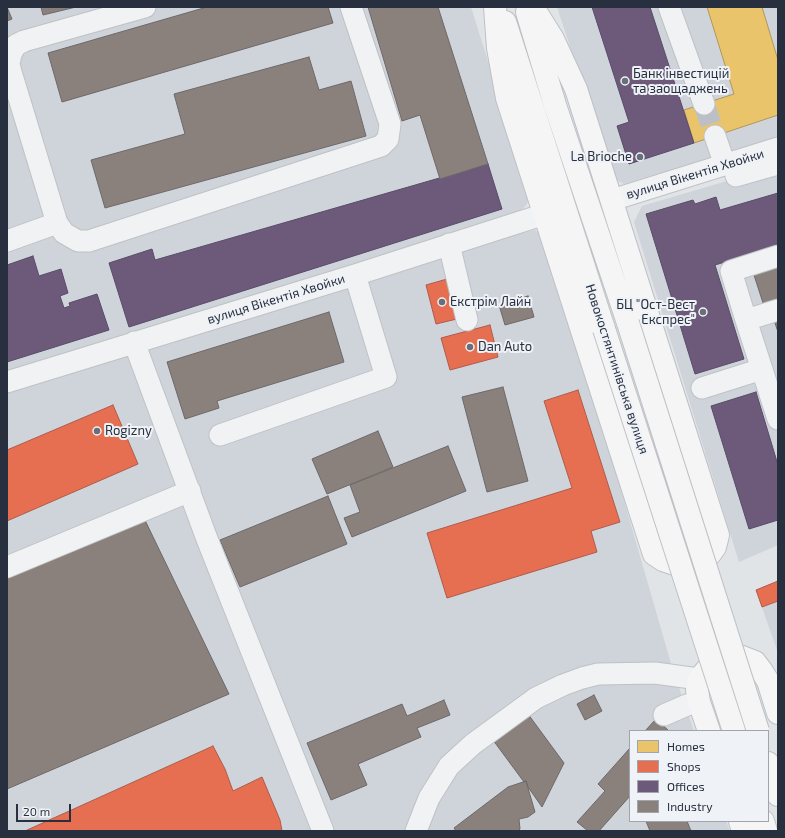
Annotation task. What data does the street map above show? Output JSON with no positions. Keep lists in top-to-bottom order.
{
  "streets": {
    "main road": ["Новокостянтинівська вулиця"],
    "street": ["вулиця Вікентія Хвойки"]
  },
  "places": [
    "Банк інвестицій та заощаджень",
    "La Brioche",
    "Екстрім Лайн",
    "БЦ \"Ост-Вест Експрес\"",
    "Dan Auto",
    "Rogizny"
  ],
  "legend": [
    "Homes",
    "Shops",
    "Offices",
    "Industry"
  ],
  "scale_bar": "20 m"
}
